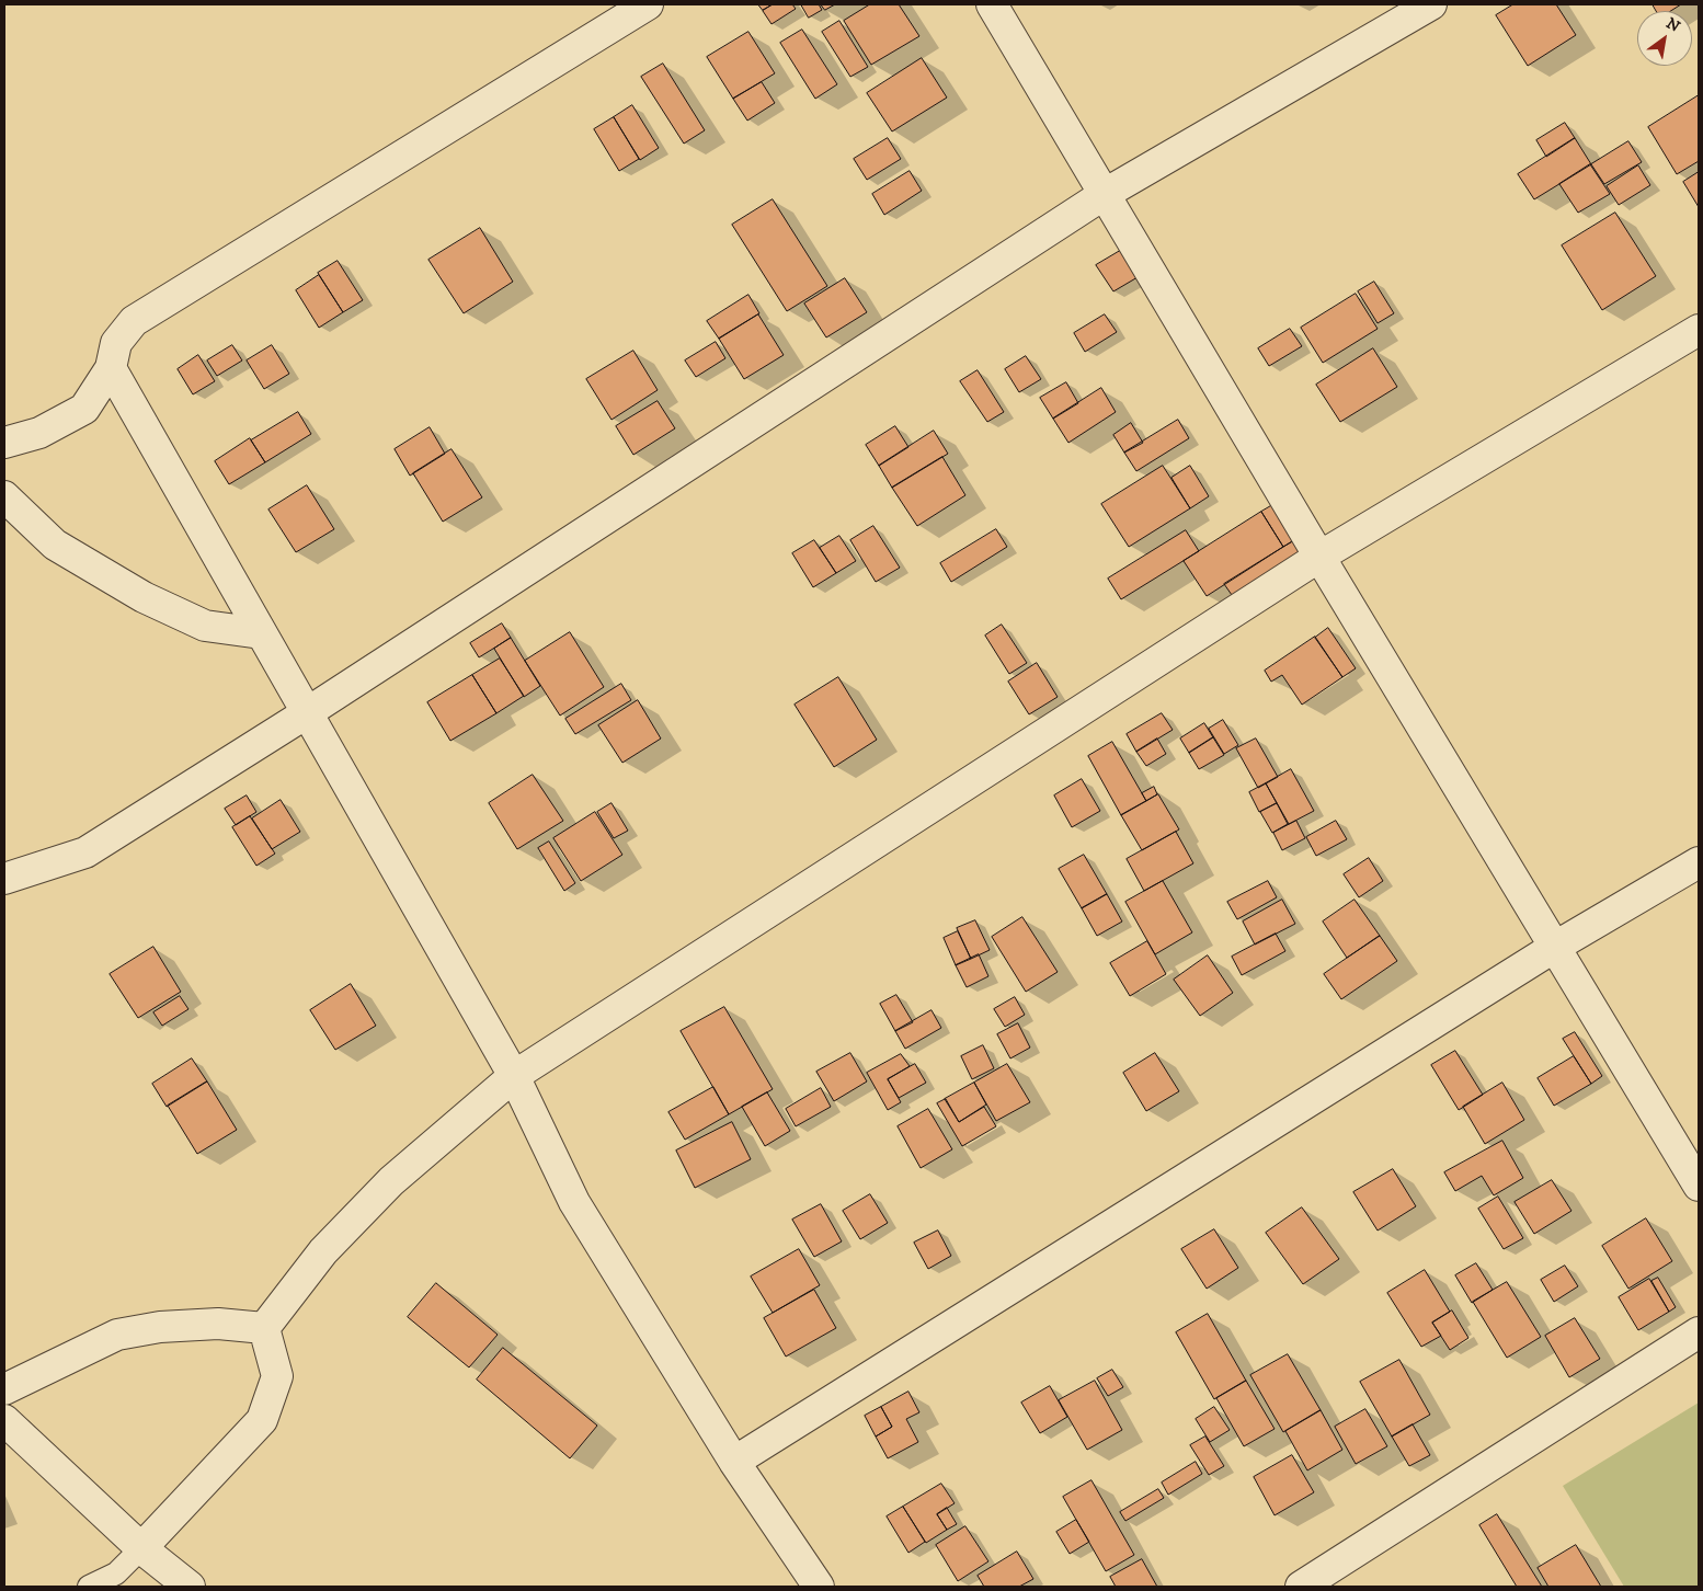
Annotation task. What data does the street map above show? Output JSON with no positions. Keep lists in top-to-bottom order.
{
  "north": "top right"
}
